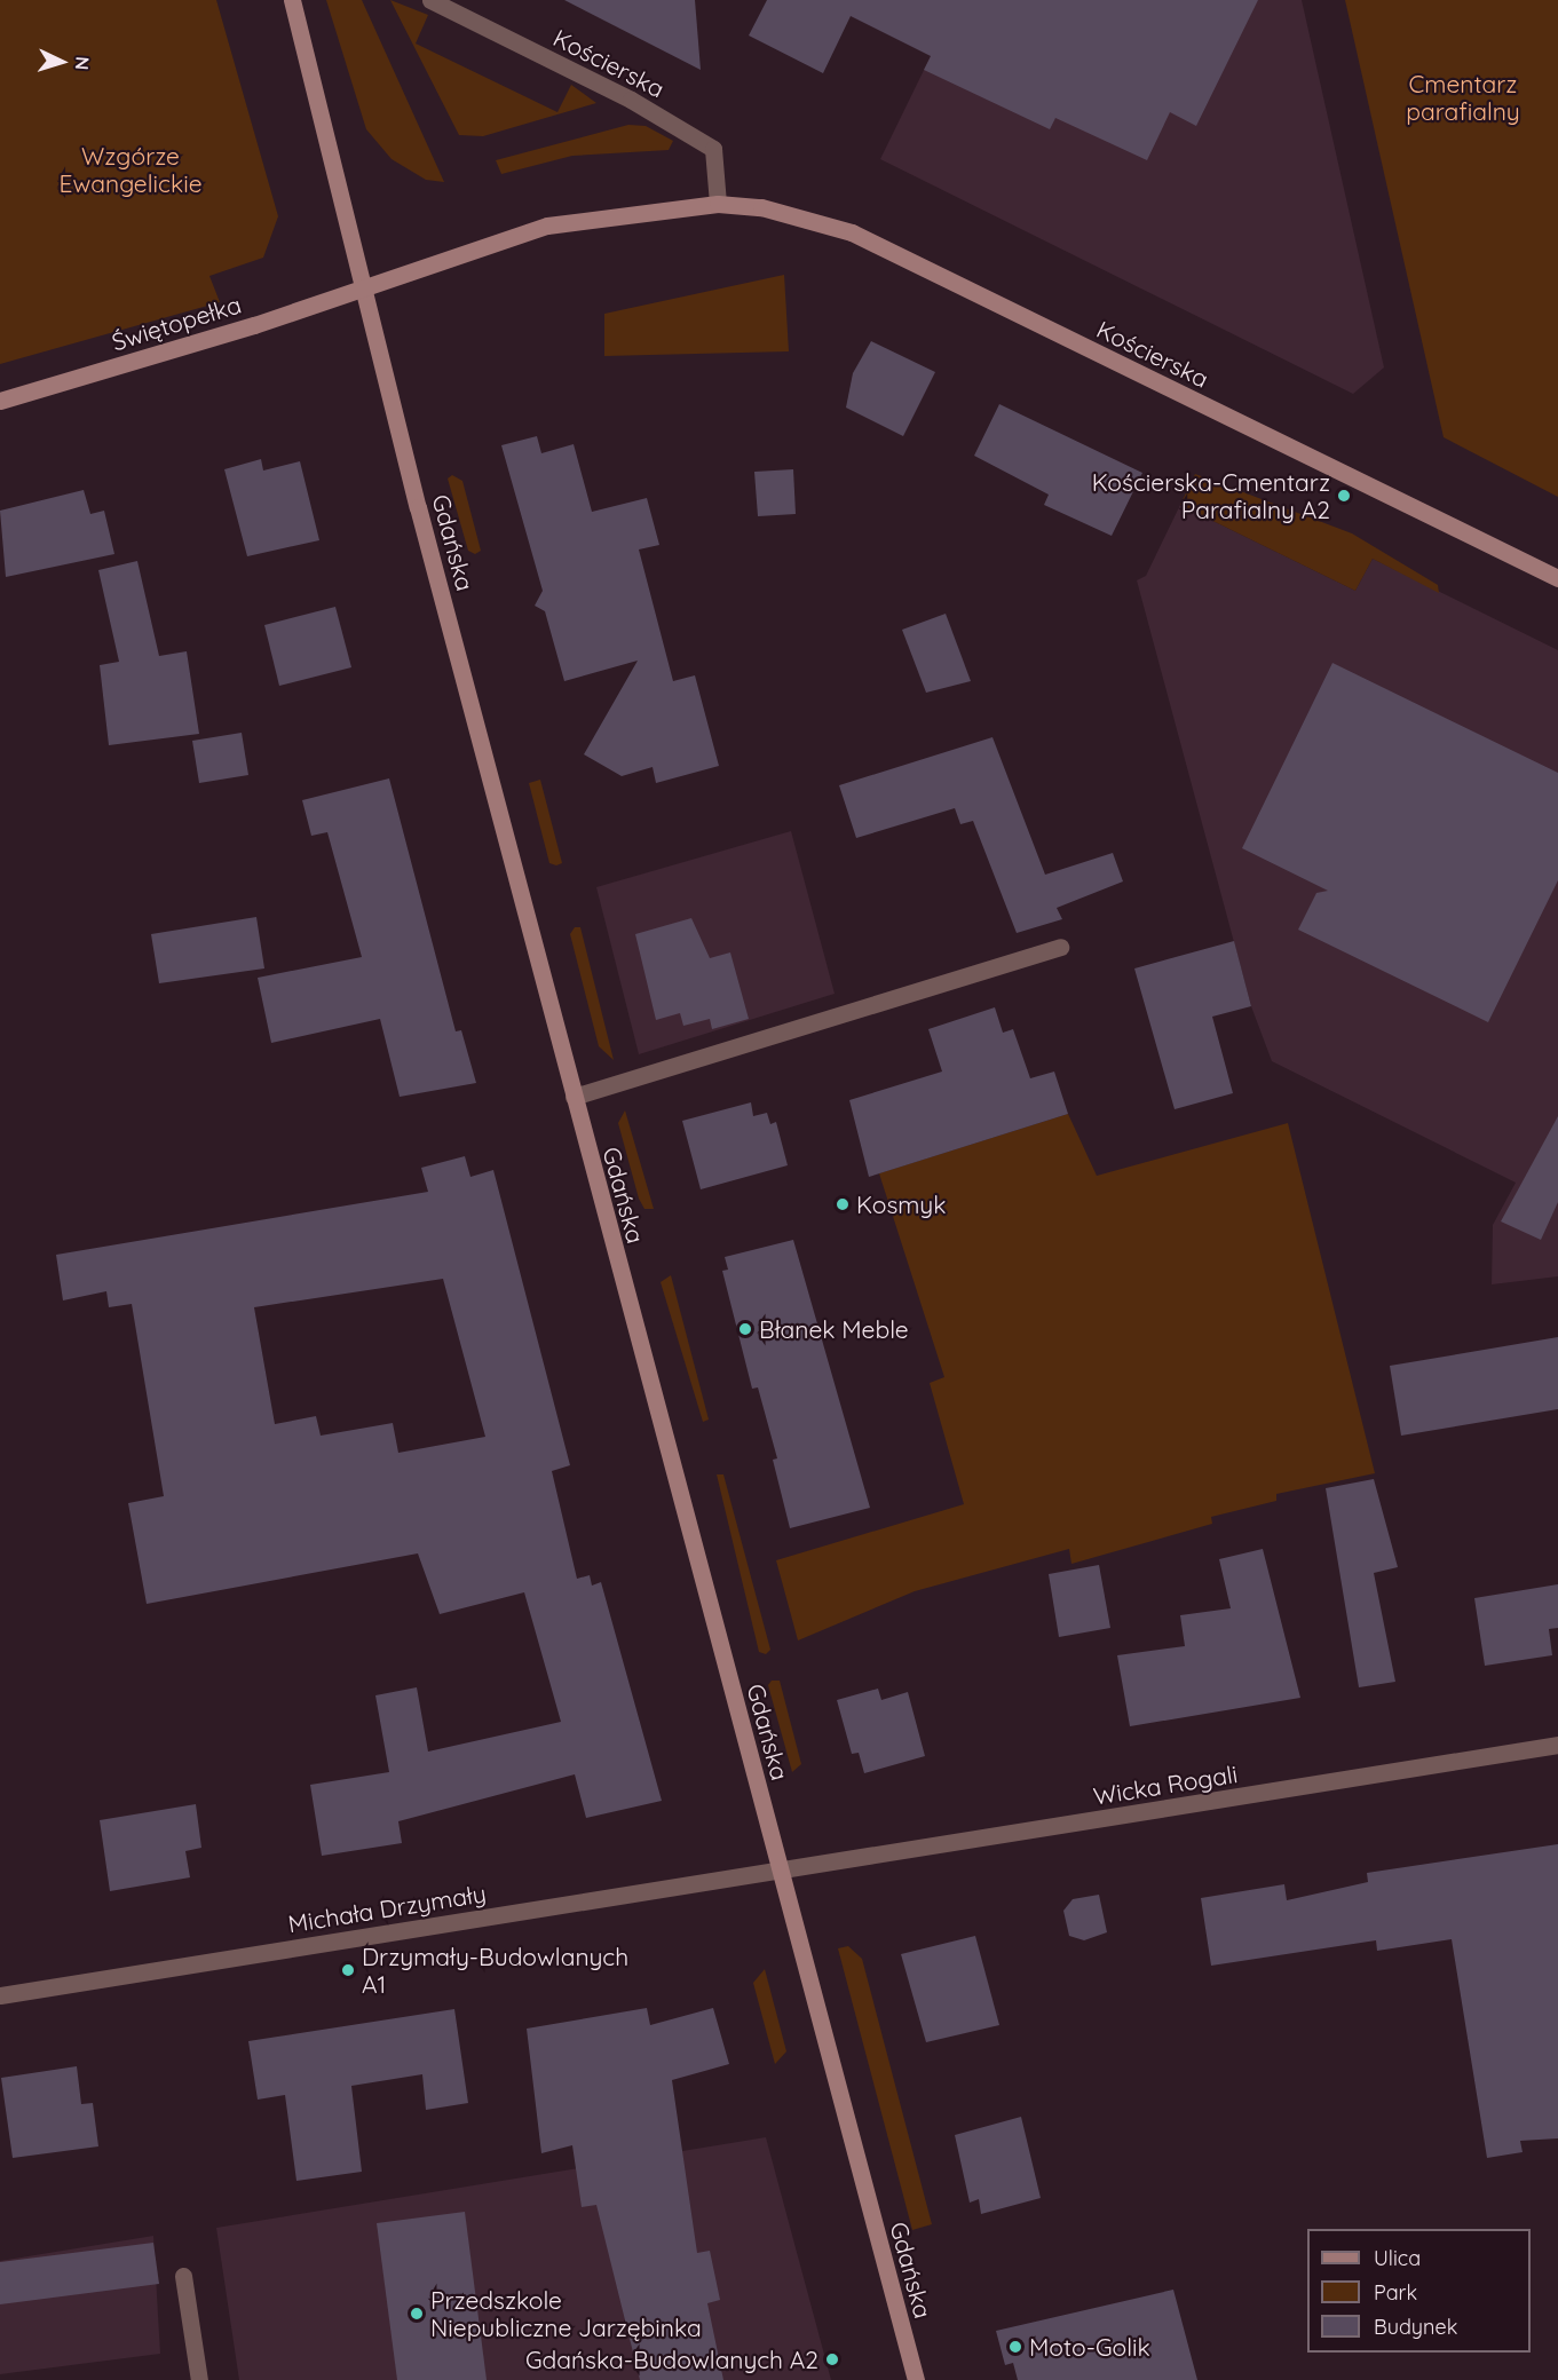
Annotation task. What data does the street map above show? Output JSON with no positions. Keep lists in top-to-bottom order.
{
  "streets": {
    "main road": ["Kościerska", "Świętopełka", "Gdańska"],
    "street": ["Wicka Rogali", "Michała Drzymały"]
  },
  "crossings": [
    ["Kościerska", "Świętopełka"],
    ["Kościerska", "Gdańska"],
    ["Świętopełka", "Gdańska"],
    ["Gdańska", "Wicka Rogali"],
    ["Gdańska", "Michała Drzymały"],
    ["Wicka Rogali", "Michała Drzymały"]
  ],
  "parks": ["Cmentarz parafialny", "Wzgórze Ewangelickie"],
  "places": [
    "Kościerska-Cmentarz Parafialny A2",
    "Kosmyk",
    "Błanek Meble",
    "Drzymały-Budowlanych A1",
    "Przedszkole Niepubliczne Jarzębinka",
    "Moto-Golik",
    "Gdańska-Budowlanych A2"
  ],
  "legend": ["Ulica", "Park", "Budynek"],
  "north": "right"
}
